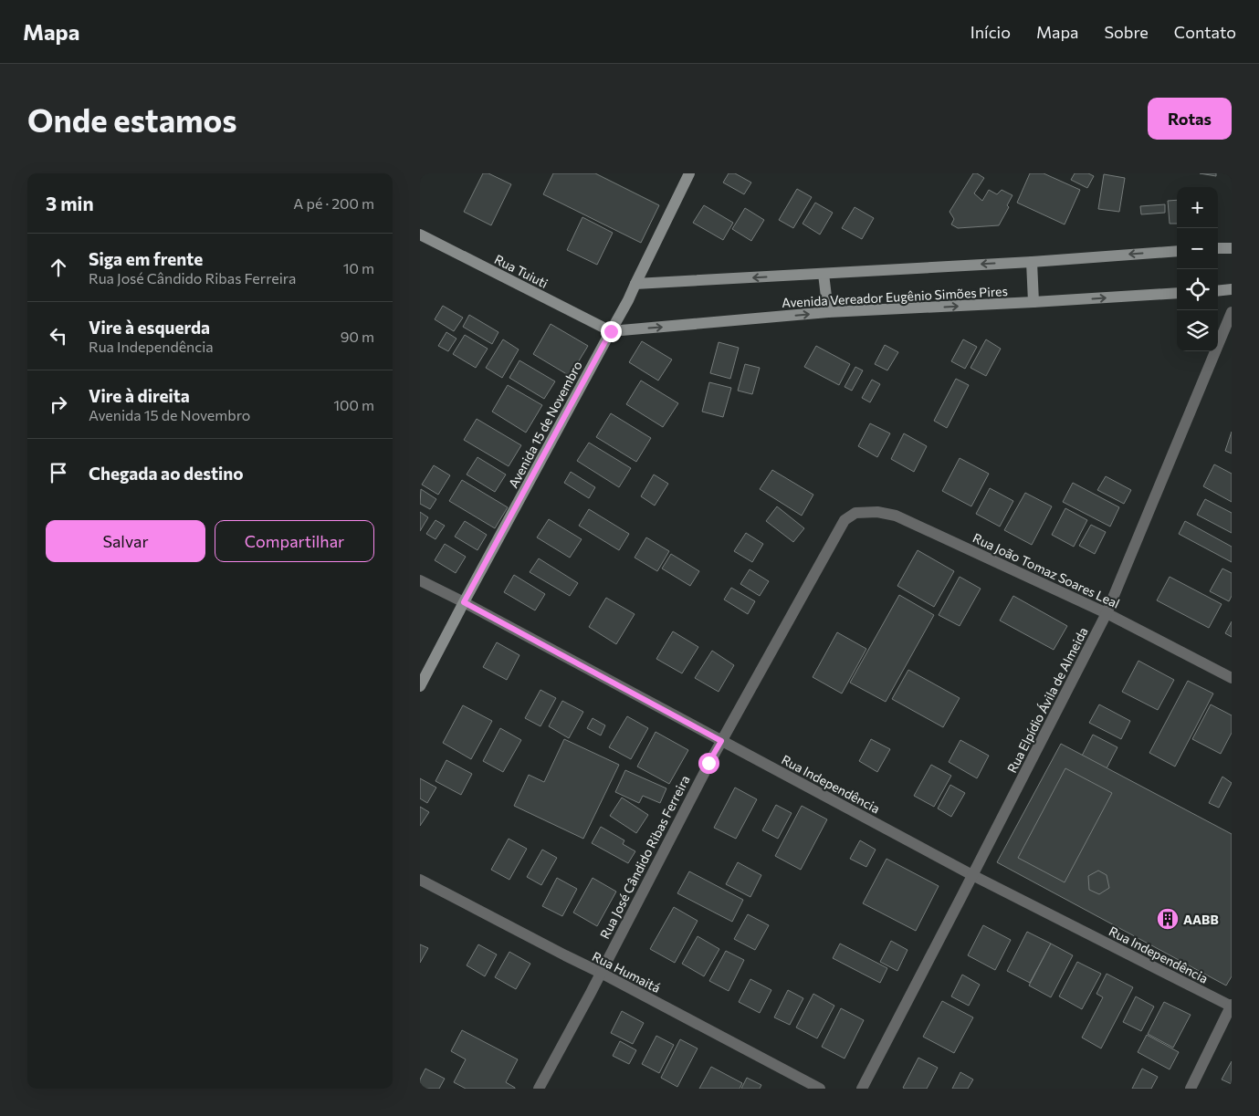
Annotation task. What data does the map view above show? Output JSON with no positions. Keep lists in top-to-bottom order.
{
  "streets": {
    "street": [
      "Rua Tuiuti",
      "Avenida Vereador Eugênio Simões Pires",
      "Avenida 15 de Novembro",
      "Rua João Tomaz Soares Leal",
      "Rua Elpídio Ávila de Almeida",
      "Rua Independência",
      "Rua José Cândido Ribas Ferreira",
      "Rua Humaitá"
    ]
  },
  "crossings": [
    ["Rua Tuiuti", "Avenida Vereador Eugênio Simões Pires"],
    ["Rua Tuiuti", "Avenida 15 de Novembro"],
    ["Avenida Vereador Eugênio Simões Pires", "Avenida 15 de Novembro"],
    ["Avenida 15 de Novembro", "Rua Independência"],
    ["Rua João Tomaz Soares Leal", "Rua Elpídio Ávila de Almeida"],
    ["Rua João Tomaz Soares Leal", "Rua José Cândido Ribas Ferreira"],
    ["Rua Elpídio Ávila de Almeida", "Rua Independência"],
    ["Rua Independência", "Rua José Cândido Ribas Ferreira"],
    ["Rua José Cândido Ribas Ferreira", "Rua Humaitá"]
  ],
  "places": {
    "building": ["AABB"]
  },
  "page": {
    "header": "Mapa",
    "nav": [
      "Início",
      "Mapa",
      "Sobre",
      "Contato"
    ],
    "buttons": [
      "Rotas",
      ["Salvar", "Compartilhar"]
    ],
    "title": "Onde estamos",
    "heading": ["3 min", "A pé · 200 m"],
    "map_buttons": ["+", "−"],
    "list": [
      ["Siga em frente", "Rua José Cândido Ribas Ferreira", "10 m"],
      ["Vire à esquerda", "Rua Independência", "90 m"],
      ["Vire à direita", "Avenida 15 de Novembro", "100 m"],
      "Chegada ao destino"
    ]
  }
}
